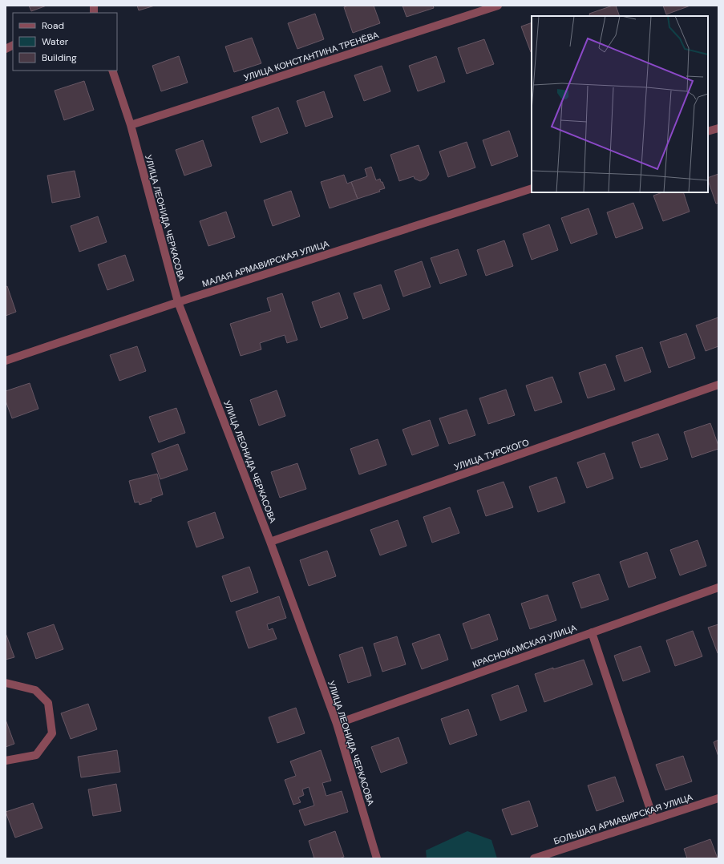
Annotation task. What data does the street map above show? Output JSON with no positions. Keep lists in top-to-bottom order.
{
  "streets": {
    "street": [
      "УЛИЦА КОНСТАНТИНА ТРЕНЁВА",
      "УЛИЦА ЛЕОНИДА ЧЕРКАСОВА",
      "МАЛАЯ АРМАВИРСКАЯ УЛИЦА",
      "УЛИЦА ТУРСКОГО",
      "КРАСНОКАМСКАЯ УЛИЦА",
      "БОЛЬШАЯ АРМАВИРСКАЯ УЛИЦА"
    ]
  },
  "crossings": [
    ["УЛИЦА КОНСТАНТИНА ТРЕНЁВА", "УЛИЦА ЛЕОНИДА ЧЕРКАСОВА"],
    ["УЛИЦА ЛЕОНИДА ЧЕРКАСОВА", "МАЛАЯ АРМАВИРСКАЯ УЛИЦА"],
    ["УЛИЦА ЛЕОНИДА ЧЕРКАСОВА", "УЛИЦА ТУРСКОГО"],
    ["УЛИЦА ЛЕОНИДА ЧЕРКАСОВА", "КРАСНОКАМСКАЯ УЛИЦА"]
  ],
  "legend": ["Road", "Water", "Building"]
}
